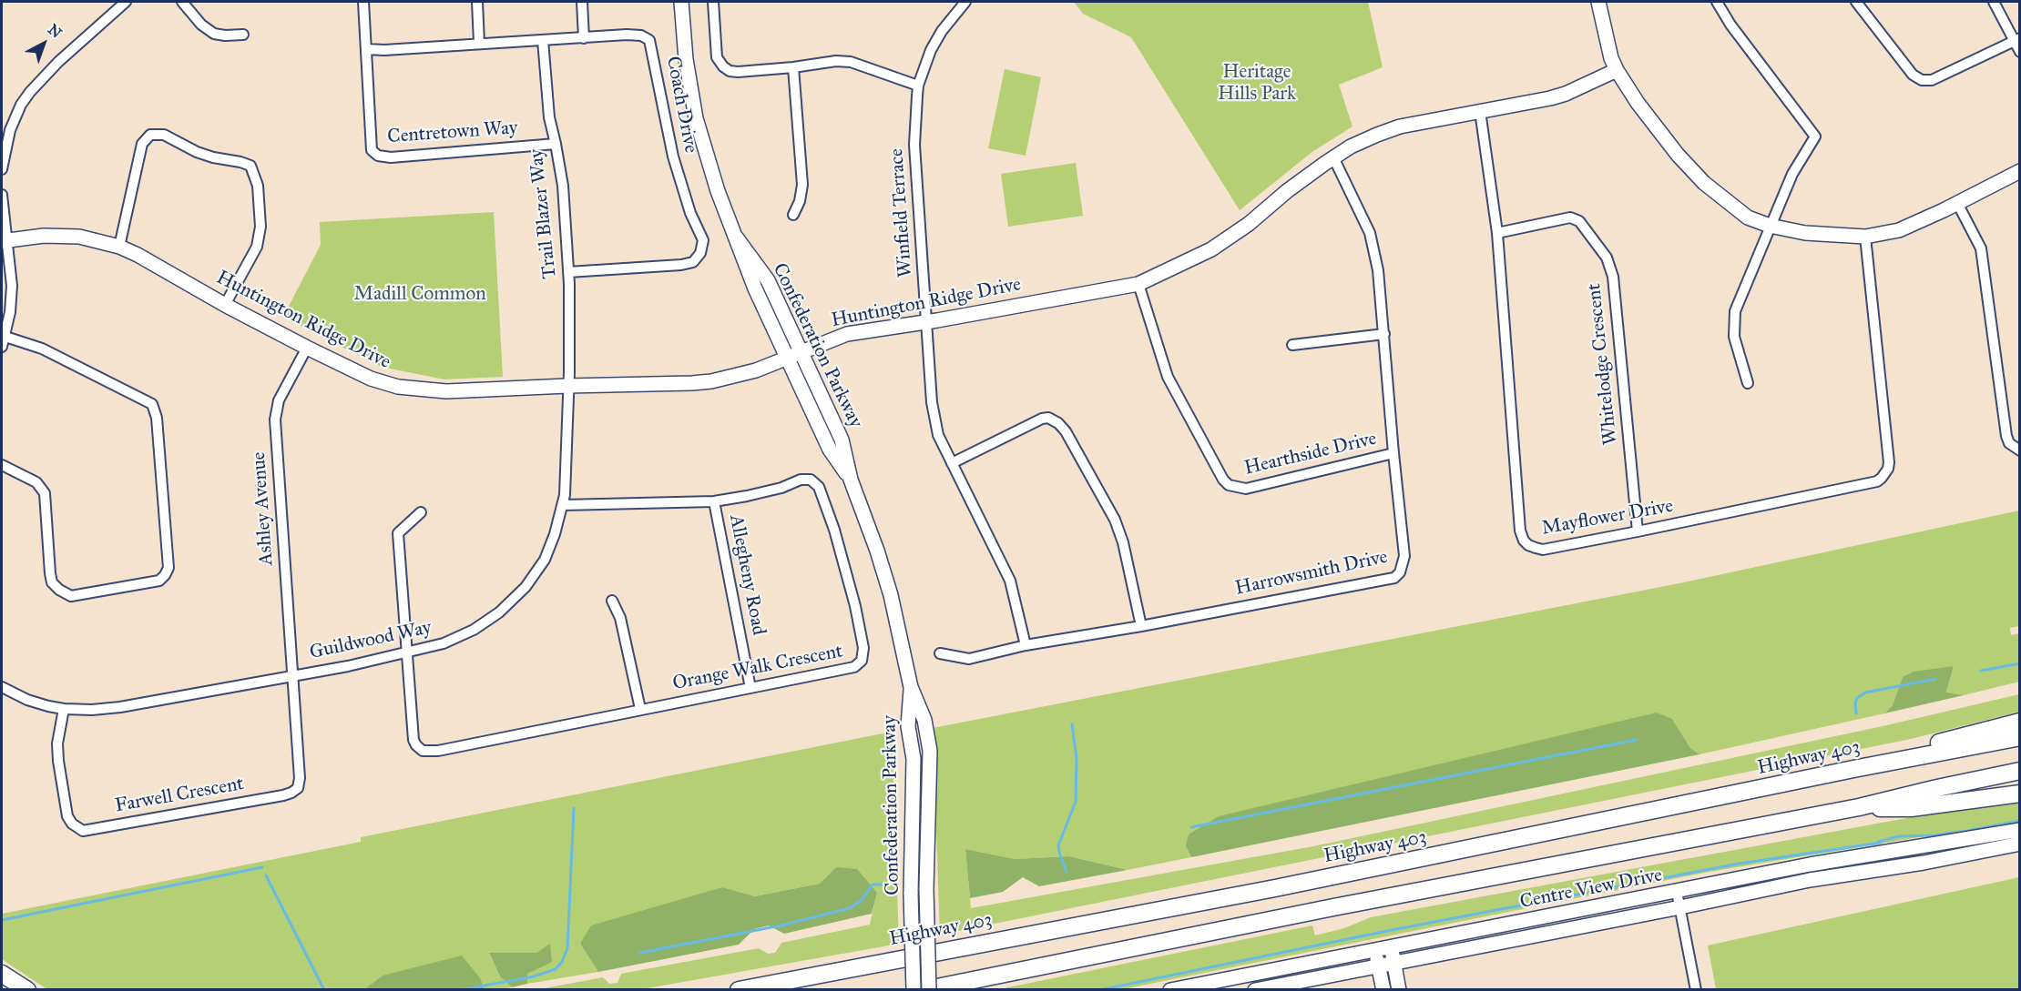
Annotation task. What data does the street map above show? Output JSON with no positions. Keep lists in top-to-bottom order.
{
  "streets": {
    "highway": ["Highway 403"],
    "street": [
      "Coach Drive",
      "Centretown Way",
      "Winfield Terrace",
      "Trail Blazer Way",
      "Huntington Ridge Drive",
      "Confederation Parkway",
      "Whitelodge Crescent",
      "Hearthside Drive",
      "Ashley Avenue",
      "Mayflower Drive",
      "Harrowsmith Drive",
      "Allegheny Road",
      "Guildwood Way",
      "Orange Walk Crescent",
      "Farwell Crescent",
      "Centre View Drive"
    ]
  },
  "crossings": [
    ["Coach Drive", "Centretown Way"],
    ["Coach Drive", "Trail Blazer Way"],
    ["Centretown Way", "Trail Blazer Way"],
    ["Winfield Terrace", "Huntington Ridge Drive"],
    ["Winfield Terrace", "Harrowsmith Drive"],
    ["Trail Blazer Way", "Huntington Ridge Drive"],
    ["Trail Blazer Way", "Guildwood Way"],
    ["Huntington Ridge Drive", "Confederation Parkway"],
    ["Huntington Ridge Drive", "Hearthside Drive"],
    ["Huntington Ridge Drive", "Ashley Avenue"],
    ["Huntington Ridge Drive", "Mayflower Drive"],
    ["Huntington Ridge Drive", "Harrowsmith Drive"],
    ["Huntington Ridge Drive", "Guildwood Way"],
    ["Whitelodge Crescent", "Mayflower Drive"],
    ["Hearthside Drive", "Harrowsmith Drive"],
    ["Ashley Avenue", "Guildwood Way"],
    ["Ashley Avenue", "Farwell Crescent"],
    ["Allegheny Road", "Orange Walk Crescent"],
    ["Guildwood Way", "Orange Walk Crescent"],
    ["Guildwood Way", "Farwell Crescent"]
  ],
  "parks": ["Heritage Hills Park", "Madill Common"],
  "north": "top right"
}
